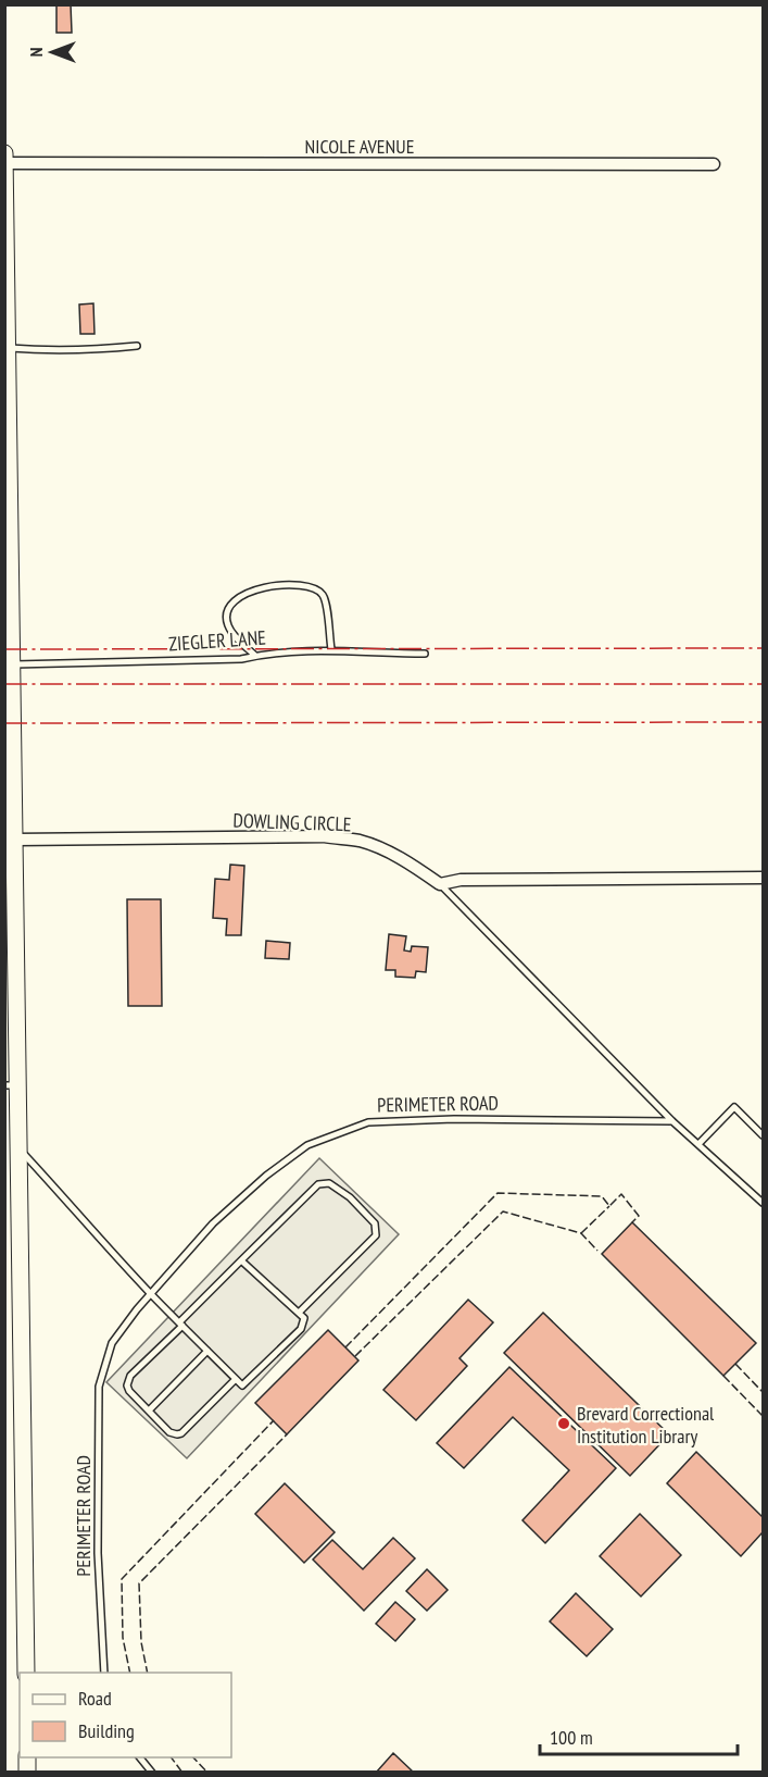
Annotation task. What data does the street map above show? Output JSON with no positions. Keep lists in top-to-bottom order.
{
  "streets": {
    "street": ["NICOLE AVENUE", "DOWLING CIRCLE"],
    "lane": ["ZIEGLER LANE", "PERIMETER ROAD"]
  },
  "places": ["Brevard Correctional Institution Library"],
  "legend": ["Road", "Building"],
  "scale_bar": "100 m",
  "north": "left"
}
